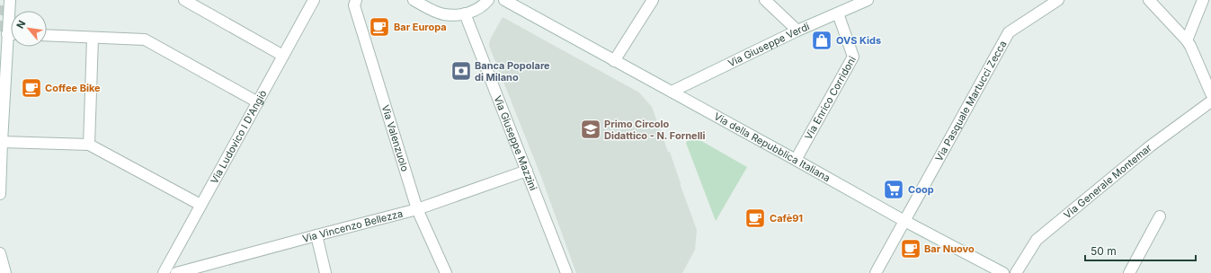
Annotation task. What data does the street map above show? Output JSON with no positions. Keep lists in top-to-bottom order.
{
  "streets": {
    "street": [
      "Via Giuseppe Verdi",
      "Via Enrico Corridoni",
      "Via Pasquale Martucci Zecca",
      "Via Ludovico I D'Angiò",
      "Via Valenzuolo",
      "Via Giuseppe Mazzini",
      "Via della Repubblica Italiana",
      "Via Generale Montemar",
      "Via Vincenzo Bellezza"
    ]
  },
  "crossings": [
    ["Via Giuseppe Verdi", "Via Enrico Corridoni"],
    ["Via Giuseppe Verdi", "Via della Repubblica Italiana"],
    ["Via Enrico Corridoni", "Via della Repubblica Italiana"],
    ["Via Pasquale Martucci Zecca", "Via della Repubblica Italiana"],
    ["Via Ludovico I D'Angiò", "Via Vincenzo Bellezza"],
    ["Via Valenzuolo", "Via Vincenzo Bellezza"],
    ["Via Giuseppe Mazzini", "Via Vincenzo Bellezza"]
  ],
  "places": {
    "cafe": [
      "Bar Europa",
      "Coffee Bike",
      "Cafè91",
      "Bar Nuovo"
    ],
    "shop": ["OVS Kids"],
    "bank": ["Banca Popolare di Milano"],
    "school or university": ["Primo Circolo Didattico - N. Fornelli"],
    "supermarket": ["Coop"]
  },
  "scale_bar": "50 m",
  "north": "top left"
}
